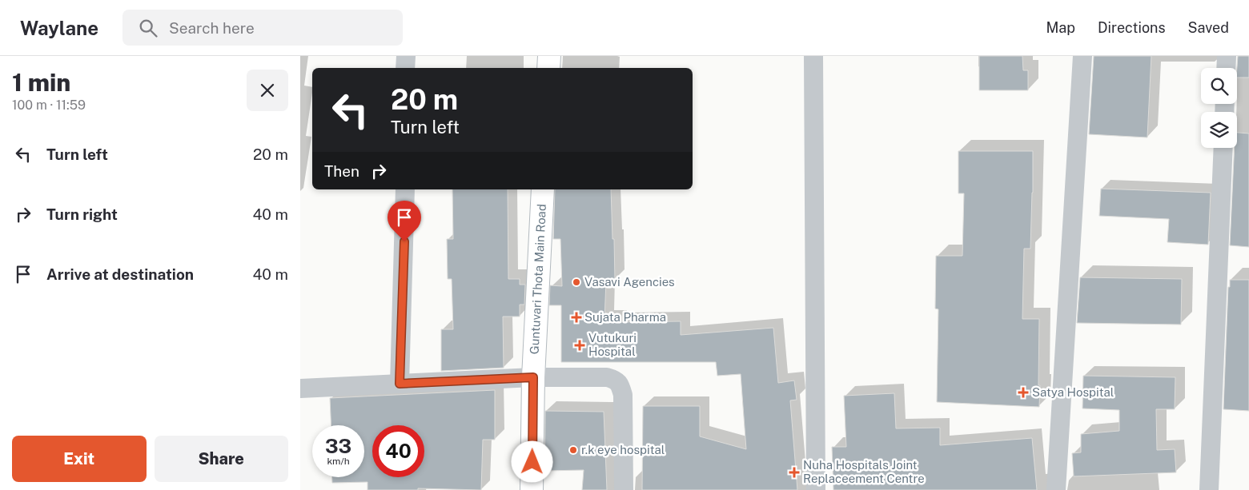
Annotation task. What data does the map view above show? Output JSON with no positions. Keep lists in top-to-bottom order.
{
  "streets": {
    "street": ["Guntuvari Thota Main Road"]
  },
  "places": {
    "other": ["Vasavi Agencies", "r.k eye hospital"],
    "health": [
      "Sujata Pharma",
      "Vutukuri Hospital",
      "Satya Hospital",
      "Nuha Hospitals Joint Replaceement Centre"
    ]
  },
  "page": {
    "header": "Waylane",
    "search": "Search here",
    "nav": ["Map", "Directions", "Saved"],
    "heading": ["1 min", "100 m · 11:59"],
    "turn": ["20 m", "Turn left"],
    "list": [
      {
        "name": "Turn left",
        "value": "20 m"
      },
      {
        "name": "Turn right",
        "value": "40 m"
      },
      {
        "name": "Arrive at destination",
        "value": "40 m"
      }
    ],
    "then": "Then",
    "speed": "33 km/h",
    "limit": "40",
    "buttons": ["Exit", "Share"]
  }
}
